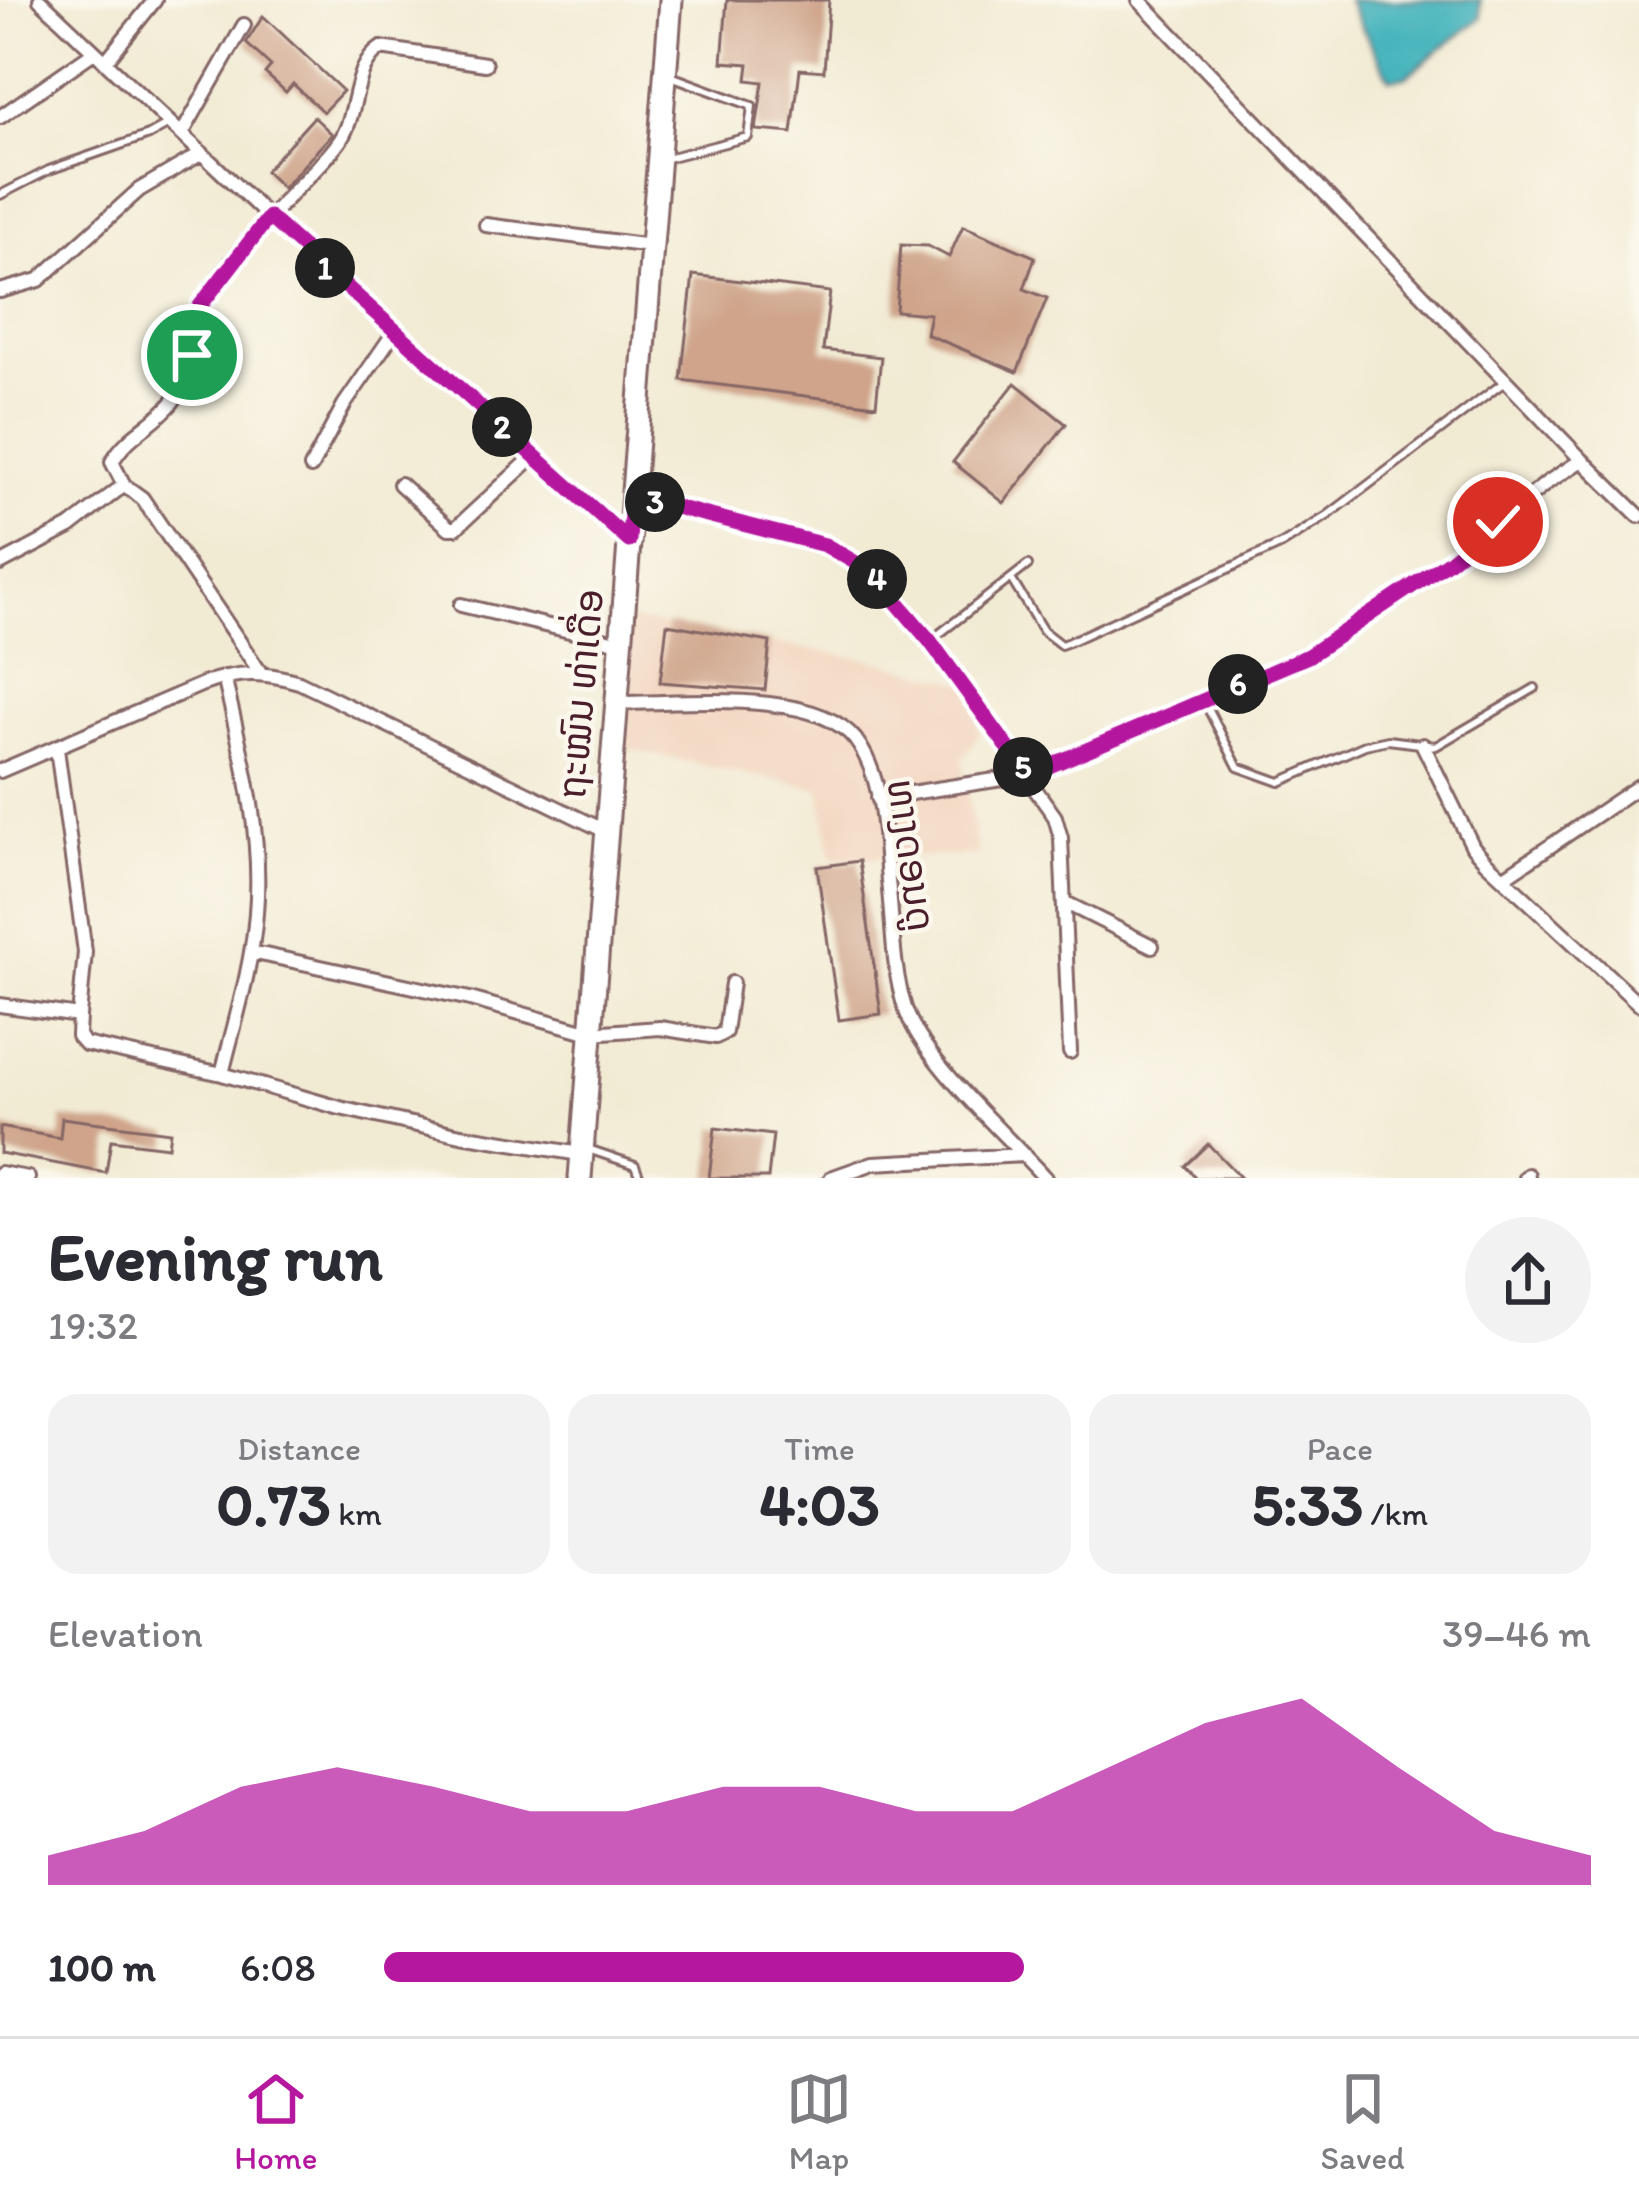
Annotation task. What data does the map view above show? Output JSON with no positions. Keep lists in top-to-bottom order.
{
  "streets": {
    "main road": ["ຖະໝົນ ທ່າເດື່ອ"],
    "street": ["ທາງດອນດູ"]
  },
  "crossings": [
    ["ຖະໝົນ ທ່າເດື່ອ", "ທາງດອນດູ"]
  ],
  "page": {
    "pins": [
      "1",
      "2",
      "3",
      "4",
      "6",
      "5"
    ],
    "heading": ["Evening run", "19:32"],
    "stats": [
      ["Distance", "0.73 km"],
      ["Time", "4:03"],
      ["Pace", "5:33 /km"]
    ],
    "chart": ["Elevation", "39–46 m"],
    "list": [
      {
        "name": "100 m",
        "note": "6:08"
      }
    ],
    "tabs": ["Home", "Map", "Saved"]
  }
}
